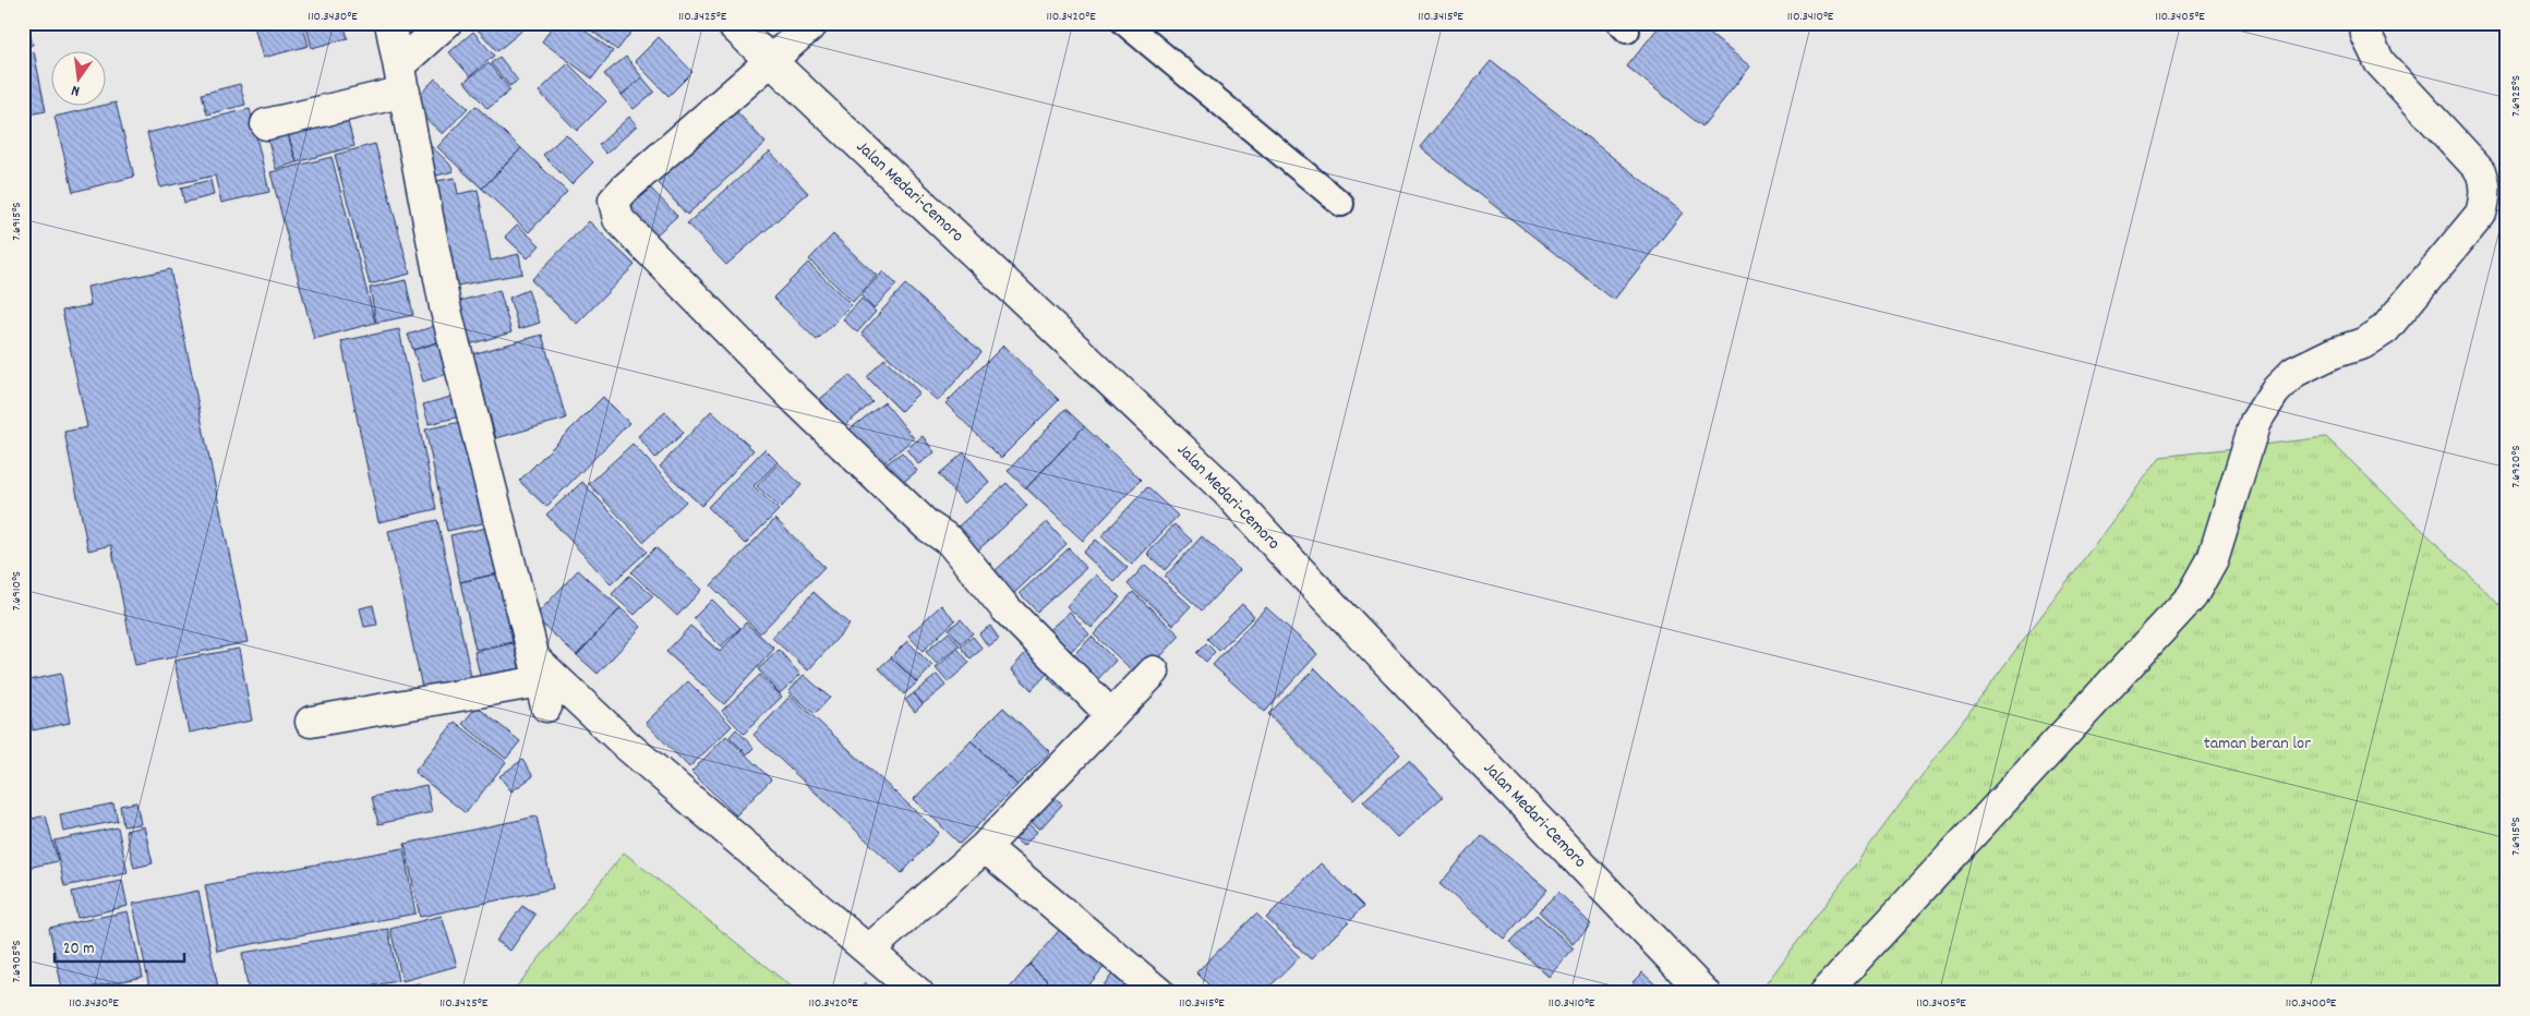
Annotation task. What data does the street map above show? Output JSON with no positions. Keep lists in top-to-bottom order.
{
  "streets": {
    "street": ["Jalan Medari-Cemoro"]
  },
  "parks": ["taman beran lor"],
  "scale_bar": "20 m",
  "north": "bottom",
  "coordinates": [
    "110.3430°E",
    "110.3425°E",
    "110.3420°E",
    "110.3415°E",
    "110.3410°E",
    "110.3405°E",
    "7.6925°S",
    "7.6915°S",
    "7.6920°S",
    "7.6910°S",
    "7.6905°S",
    "110.3400°E"
  ]
}
